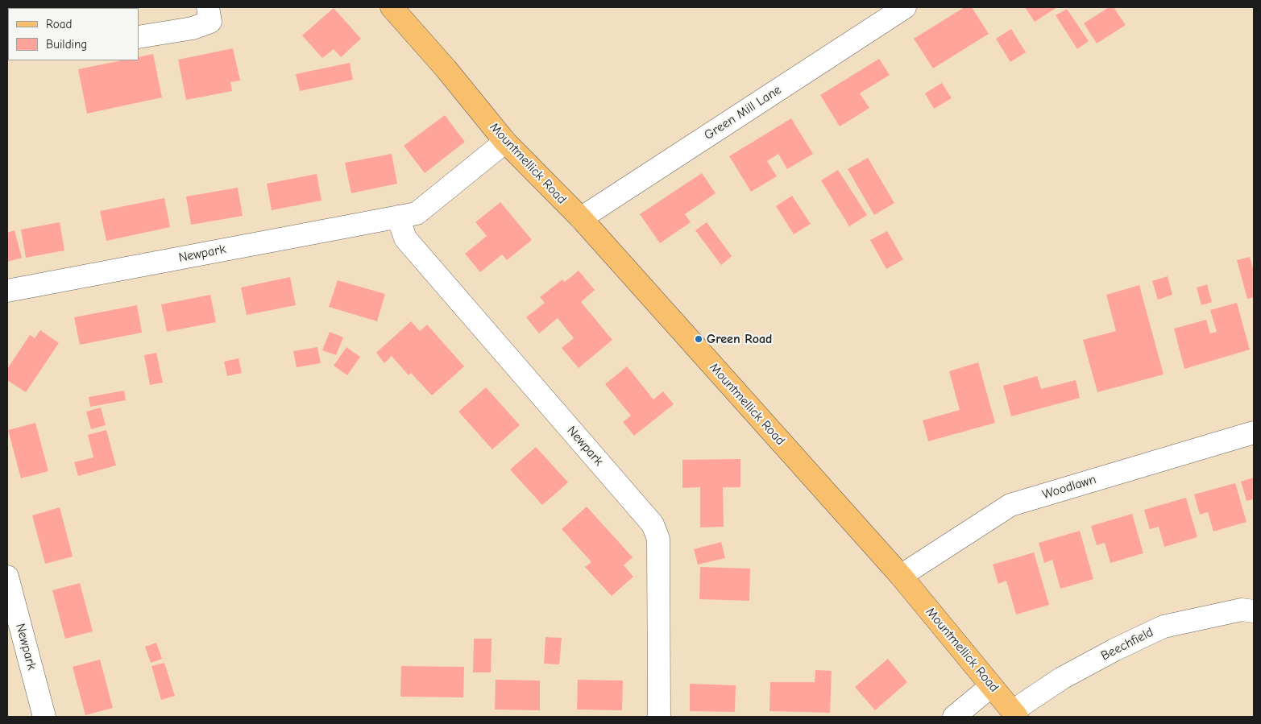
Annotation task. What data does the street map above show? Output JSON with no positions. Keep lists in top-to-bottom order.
{
  "streets": {
    "main road": ["Mountmellick Road"],
    "street": [
      "Green Mill Lane",
      "Newpark",
      "Woodlawn",
      "Beechfield"
    ]
  },
  "crossings": [
    ["Green Mill Lane", "Mountmellick Road"],
    ["Mountmellick Road", "Newpark"],
    ["Mountmellick Road", "Woodlawn"],
    ["Mountmellick Road", "Beechfield"]
  ],
  "places": ["Green Road"],
  "legend": ["Road", "Building"]
}
